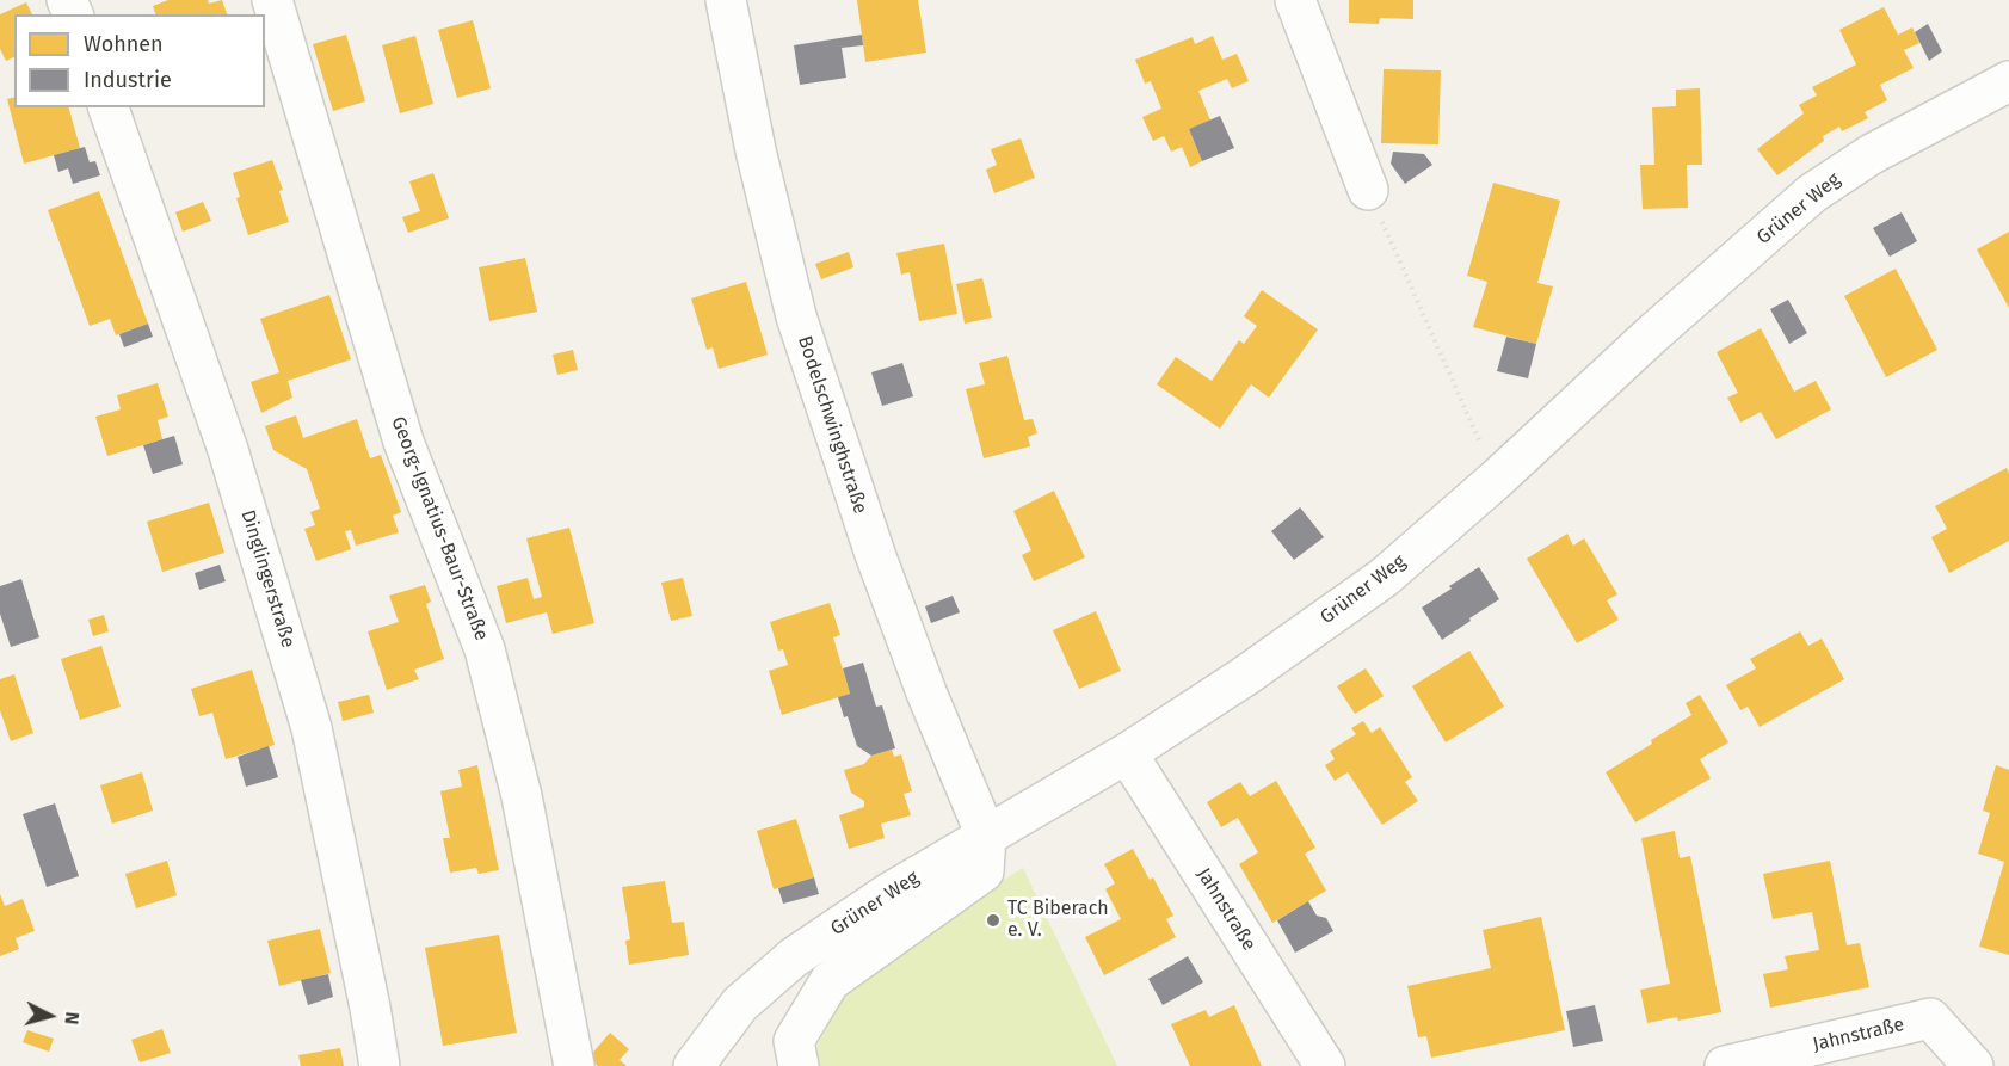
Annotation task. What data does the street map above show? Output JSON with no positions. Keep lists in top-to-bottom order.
{
  "streets": {
    "street": [
      "Grüner Weg",
      "Bodelschwinghstraße",
      "Georg-Ignatius-Baur-Straße",
      "Dinglingerstraße",
      "Jahnstraße"
    ]
  },
  "crossings": [
    ["Grüner Weg", "Bodelschwinghstraße"],
    ["Grüner Weg", "Jahnstraße"]
  ],
  "places": ["TC Biberach e. V."],
  "legend": ["Wohnen", "Industrie"],
  "north": "right"
}
